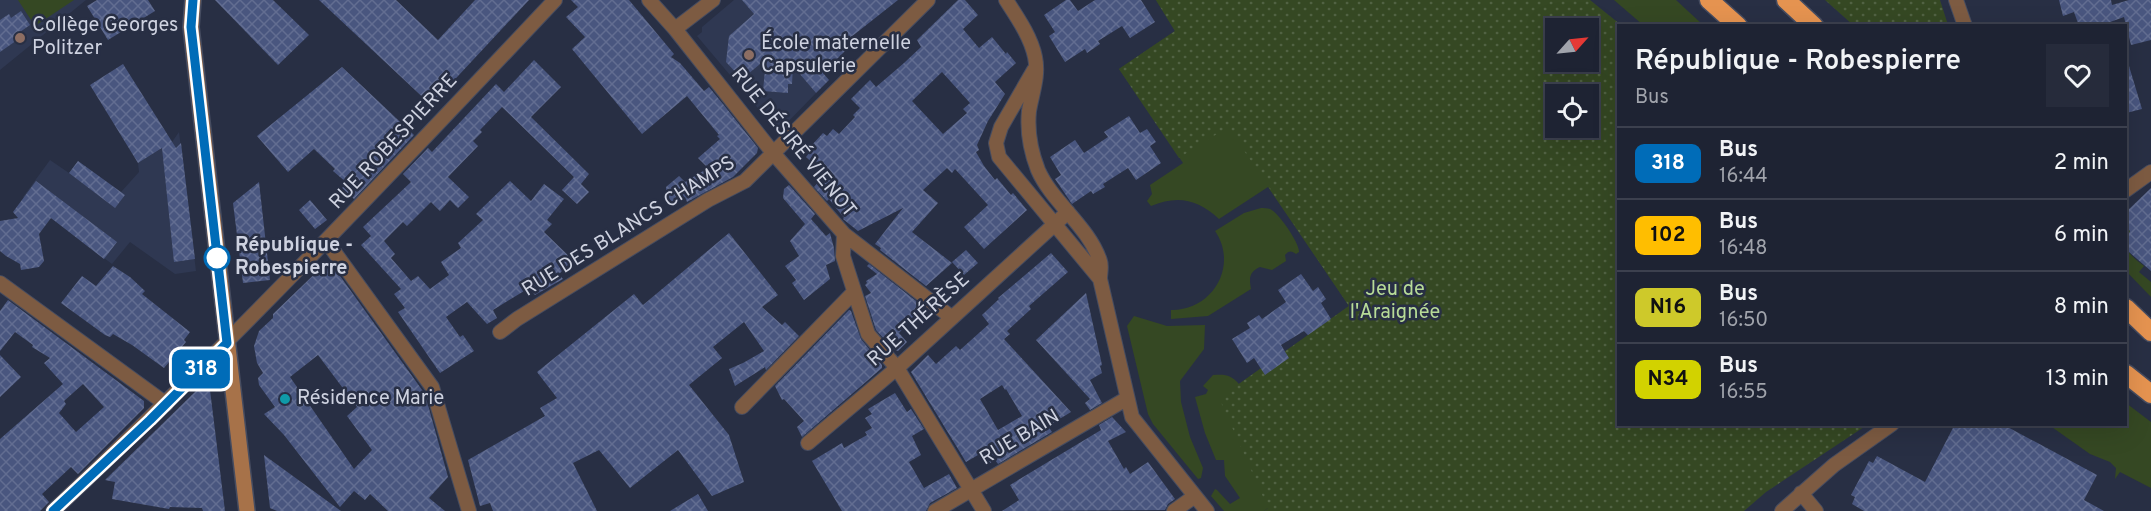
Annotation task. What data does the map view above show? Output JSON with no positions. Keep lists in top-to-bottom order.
{
  "streets": {
    "street": [
      "RUE ROBESPIERRE",
      "RUE DÉSIRÉ VIENOT",
      "RUE DES BLANCS CHAMPS",
      "RUE THÉRÈSE",
      "RUE BAIN"
    ]
  },
  "crossings": [
    ["RUE DÉSIRÉ VIENOT", "RUE DES BLANCS CHAMPS"],
    ["RUE DÉSIRÉ VIENOT", "RUE THÉRÈSE"],
    ["RUE DÉSIRÉ VIENOT", "RUE BAIN"]
  ],
  "parks": ["Jeu de l'Araignée"],
  "places": [
    "Collège Georges Politzer",
    "École maternelle Capsulerie",
    "République - Robespierre",
    "Résidence Marie"
  ],
  "lines": ["bus line 318"],
  "north": "top right",
  "page": {
    "on_map": "318",
    "heading": ["République - Robespierre", "Bus"],
    "list": [
      {
        "mark": "318",
        "name": "Bus",
        "note": "16:44",
        "value": "2 min"
      },
      {
        "mark": "102",
        "name": "Bus",
        "note": "16:48",
        "value": "6 min"
      },
      {
        "mark": "N16",
        "name": "Bus",
        "note": "16:50",
        "value": "8 min"
      },
      {
        "mark": "N34",
        "name": "Bus",
        "note": "16:55",
        "value": "13 min"
      }
    ]
  }
}
